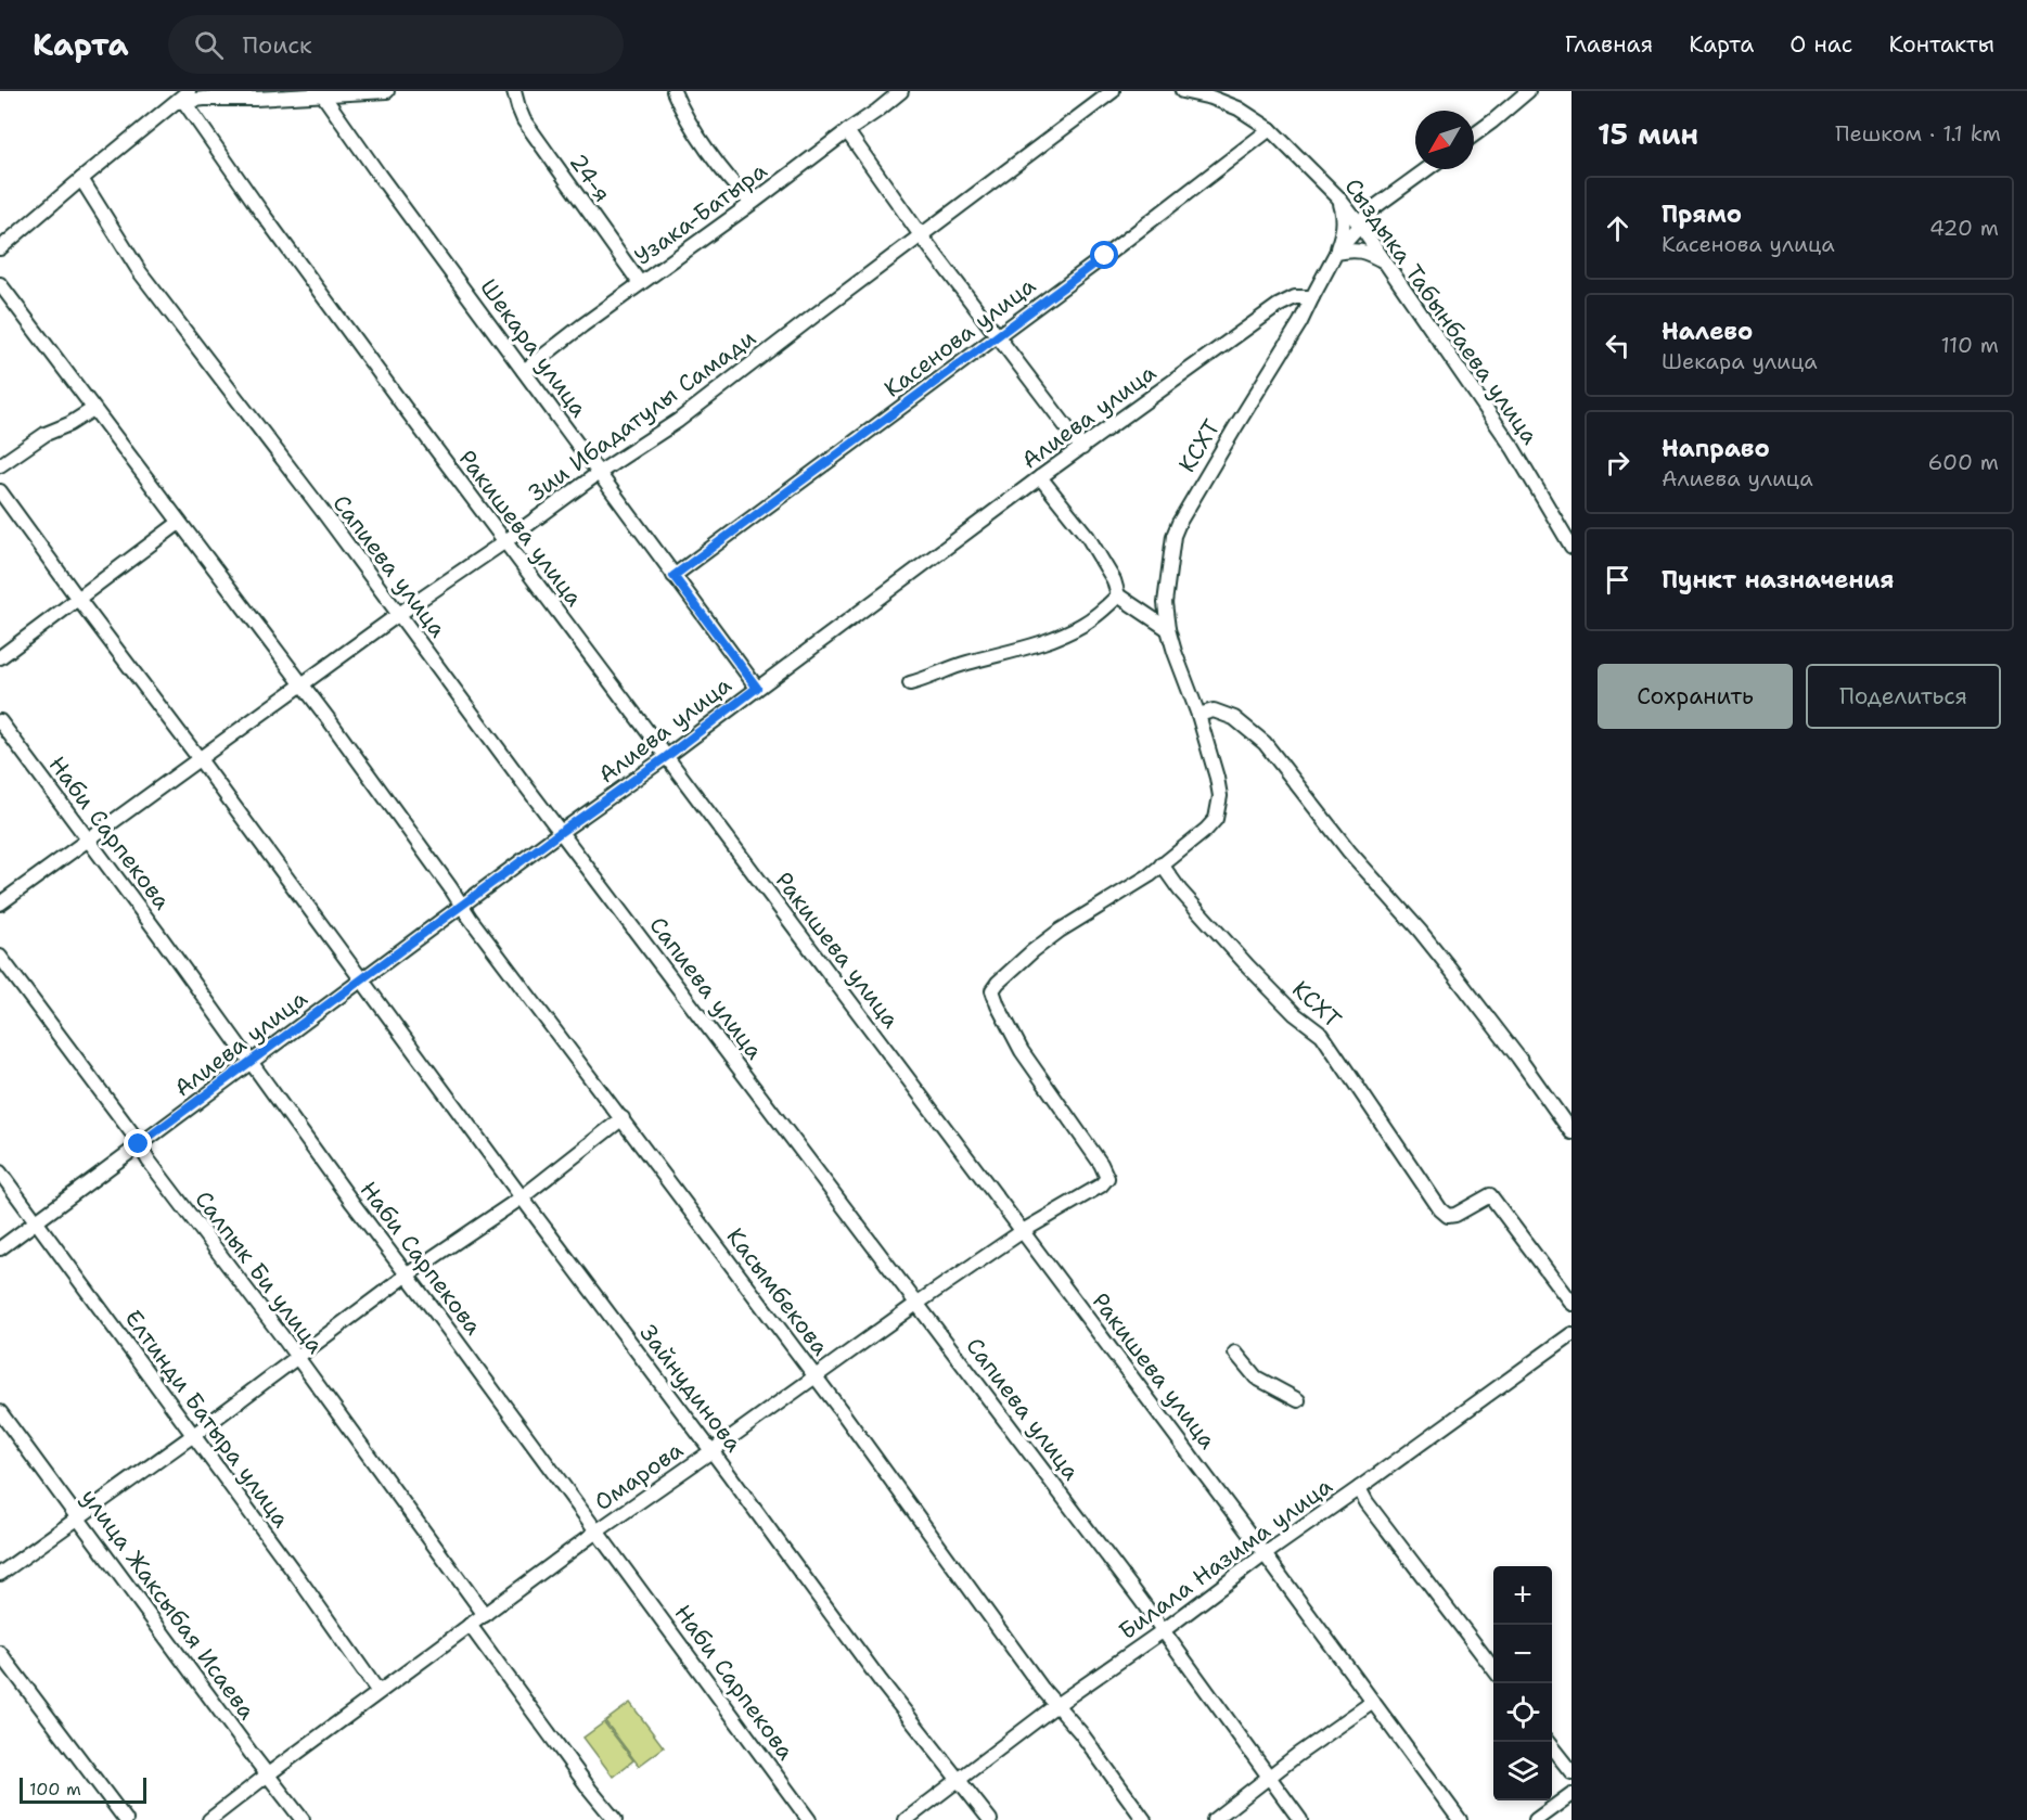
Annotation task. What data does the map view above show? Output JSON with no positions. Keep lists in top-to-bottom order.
{
  "streets": {
    "street": [
      "24-я",
      "Узака-Батыра",
      "Сыздыка Табынбаева улица",
      "Касенова улица",
      "Шекара улица",
      "Зии Ибадатулы Самади",
      "Алиева улица",
      "КСХТ",
      "Ракишева улица",
      "Сапиева улица",
      "Наби Сарпекова",
      "Салпык Би улица",
      "Касымбекова",
      "Зайнудинова",
      "Елтинди Батыра улица",
      "Омарова",
      "Билала Назима улица",
      "улица Жаксыбая Исаева"
    ]
  },
  "crossings": [
    ["24-я", "Узака-Батыра"],
    ["Узака-Батыра", "Шекара улица"],
    ["Сыздыка Табынбаева улица", "Касенова улица"],
    ["Касенова улица", "Шекара улица"],
    ["Шекара улица", "Зии Ибадатулы Самади"],
    ["Шекара улица", "Алиева улица"],
    ["Зии Ибадатулы Самади", "Ракишева улица"],
    ["Зии Ибадатулы Самади", "Сапиева улица"],
    ["Зии Ибадатулы Самади", "Наби Сарпекова"],
    ["Зии Ибадатулы Самади", "Касымбекова"],
    ["Зии Ибадатулы Самади", "Зайнудинова"],
    ["Алиева улица", "КСХТ"],
    ["Алиева улица", "Ракишева улица"],
    ["Алиева улица", "Сапиева улица"],
    ["Алиева улица", "Наби Сарпекова"],
    ["Алиева улица", "Салпык Би улица"],
    ["Алиева улица", "Касымбекова"],
    ["Алиева улица", "Зайнудинова"],
    ["Алиева улица", "Елтинди Батыра улица"],
    ["КСХТ", "Омарова"],
    ["Ракишева улица", "Омарова"],
    ["Ракишева улица", "Билала Назима улица"],
    ["Сапиева улица", "Омарова"],
    ["Сапиева улица", "Билала Назима улица"],
    ["Наби Сарпекова", "Омарова"],
    ["Салпык Би улица", "Омарова"],
    ["Касымбекова", "Омарова"],
    ["Касымбекова", "Билала Назима улица"],
    ["Зайнудинова", "Омарова"],
    ["Зайнудинова", "Билала Назима улица"],
    ["Елтинди Батыра улица", "Омарова"],
    ["Омарова", "улица Жаксыбая Исаева"]
  ],
  "scale_bar": "100 m",
  "north": "bottom left",
  "page": {
    "header": "Карта",
    "search": "Поиск",
    "nav": [
      "Главная",
      "Карта",
      "О нас",
      "Контакты"
    ],
    "heading": ["15 мин", "Пешком · 1.1 km"],
    "list": [
      ["Прямо", "Касенова улица", "420 m"],
      ["Налево", "Шекара улица", "110 m"],
      ["Направо", "Алиева улица", "600 m"],
      "Пункт назначения"
    ],
    "buttons": ["Сохранить", "Поделиться"],
    "map_buttons": ["+", "−"],
    "scale": "100 m"
  }
}
